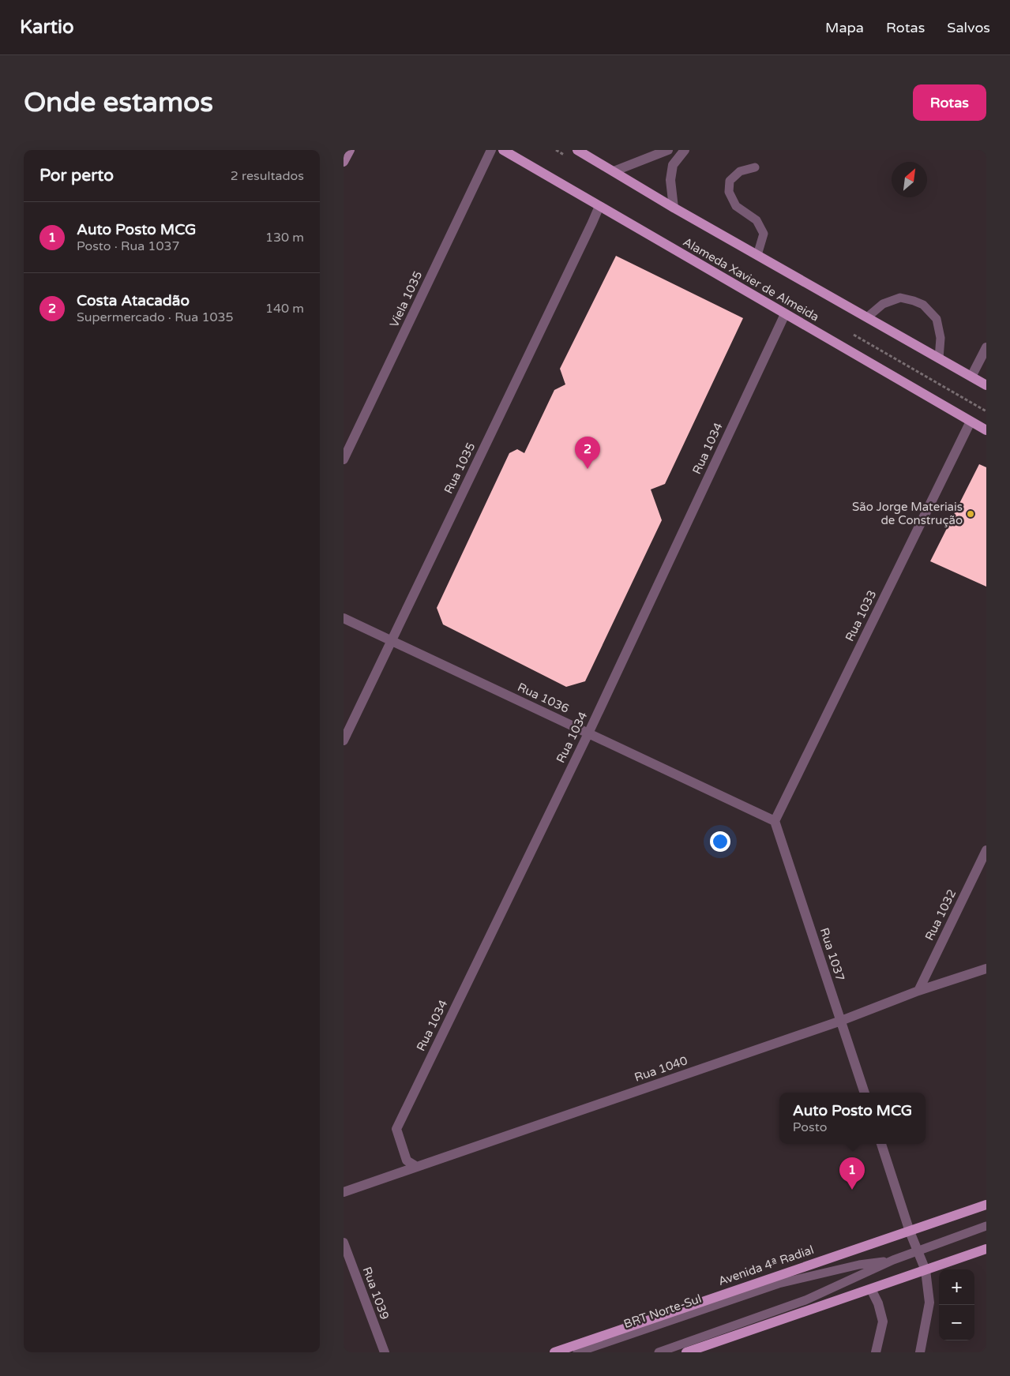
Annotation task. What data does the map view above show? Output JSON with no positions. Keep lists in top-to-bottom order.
{
  "streets": {
    "main road": ["Alameda Xavier de Almeida", "Avenida 4ª Radial"],
    "street": [
      "Viela 1035",
      "Rua 1034",
      "Rua 1035",
      "Rua 1033",
      "Rua 1036",
      "Rua 1032",
      "Rua 1037",
      "Rua 1040",
      "Rua 1039"
    ],
    "lane": ["BRT Norte-Sul"]
  },
  "crossings": [
    ["Alameda Xavier de Almeida", "Rua 1034"],
    ["Alameda Xavier de Almeida", "Rua 1035"],
    ["Alameda Xavier de Almeida", "Rua 1033"],
    ["Rua 1034", "Rua 1036"],
    ["Rua 1034", "Rua 1040"],
    ["Rua 1035", "Rua 1036"],
    ["Rua 1033", "Rua 1036"],
    ["Rua 1033", "Rua 1037"],
    ["Rua 1036", "Rua 1037"],
    ["Rua 1032", "Rua 1040"],
    ["Rua 1037", "Rua 1040"]
  ],
  "places": ["São Jorge Materiais de Construção"],
  "north": "top right",
  "page": {
    "header": "Kartio",
    "nav": ["Mapa", "Rotas", "Salvos"],
    "buttons": "Rotas",
    "title": "Onde estamos",
    "heading": ["Por perto", "2 resultados"],
    "list": [
      {
        "mark": "1",
        "name": "Auto Posto MCG",
        "note": "Posto · Rua 1037",
        "value": "130 m"
      },
      {
        "mark": "2",
        "name": "Costa Atacadão",
        "note": "Supermercado · Rua 1035",
        "value": "140 m"
      }
    ],
    "pins": ["2", "1"],
    "popup": ["Auto Posto MCG", "Posto"],
    "map_buttons": ["+", "−"]
  }
}
